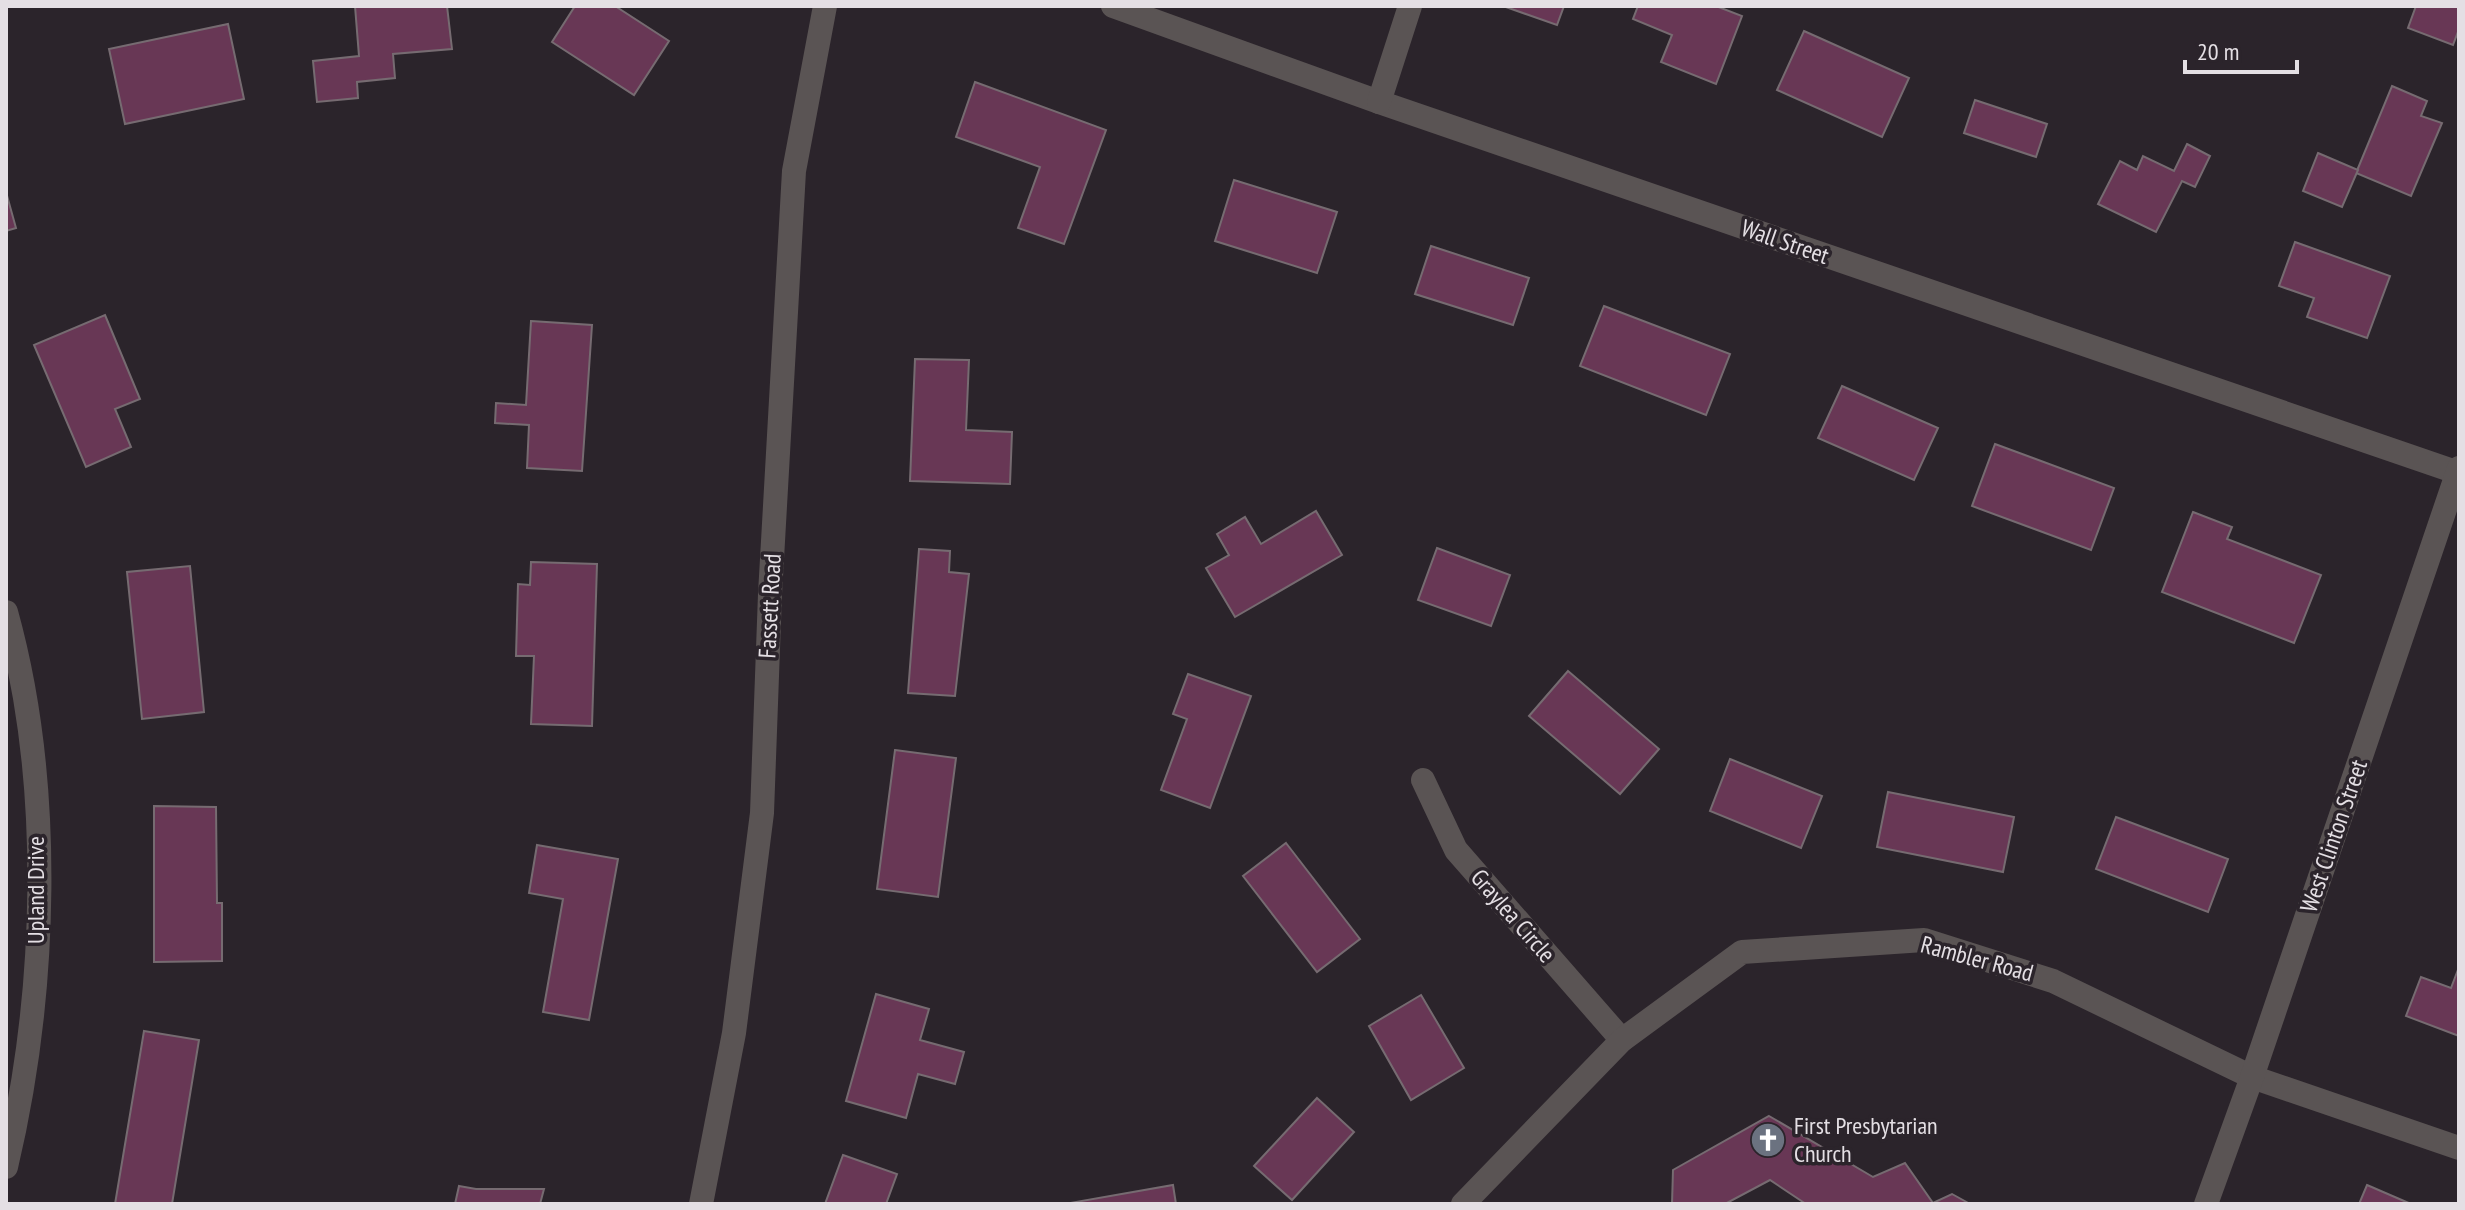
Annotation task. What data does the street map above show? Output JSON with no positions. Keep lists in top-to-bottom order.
{
  "streets": {
    "street": [
      "Wall Street",
      "Fassett Road",
      "West Clinton Street",
      "Upland Drive",
      "Graylea Circle",
      "Rambler Road"
    ]
  },
  "crossings": [
    ["Wall Street", "West Clinton Street"],
    ["West Clinton Street", "Rambler Road"],
    ["Graylea Circle", "Rambler Road"]
  ],
  "places": {
    "church": ["First Presbytarian Church"]
  },
  "scale_bar": "20 m"
}
